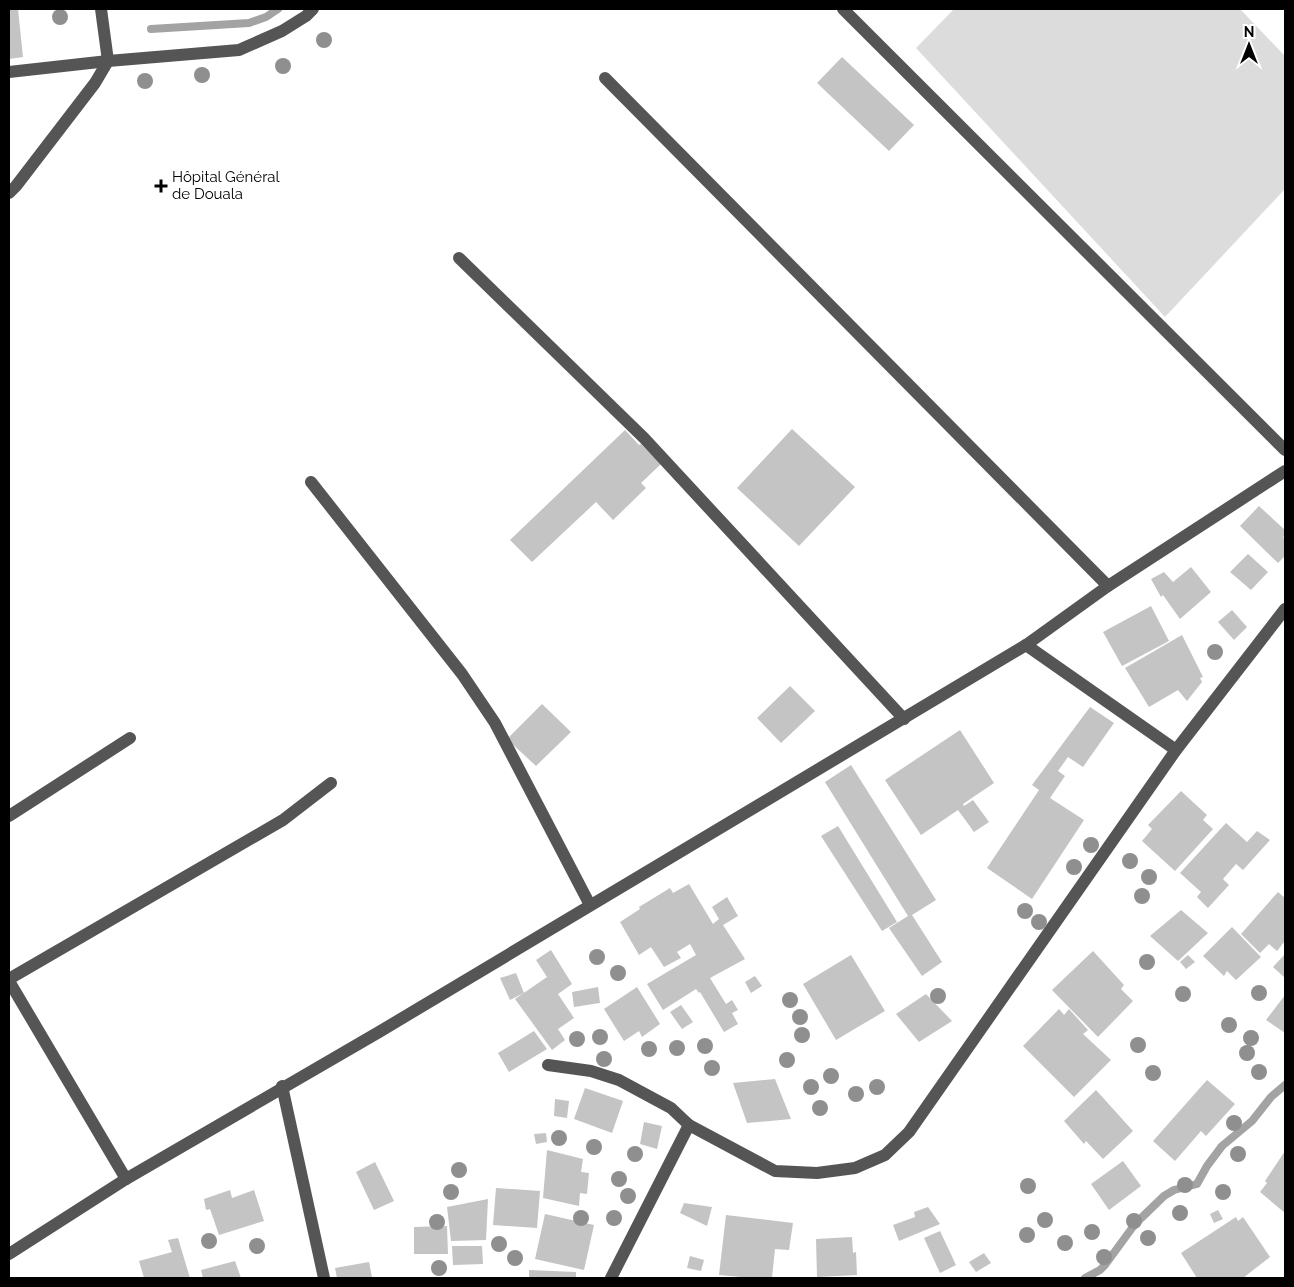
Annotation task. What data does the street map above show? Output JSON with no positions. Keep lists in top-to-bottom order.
{
  "places": {
    "health": ["Hôpital Général de Douala"]
  },
  "north": "top"
}
